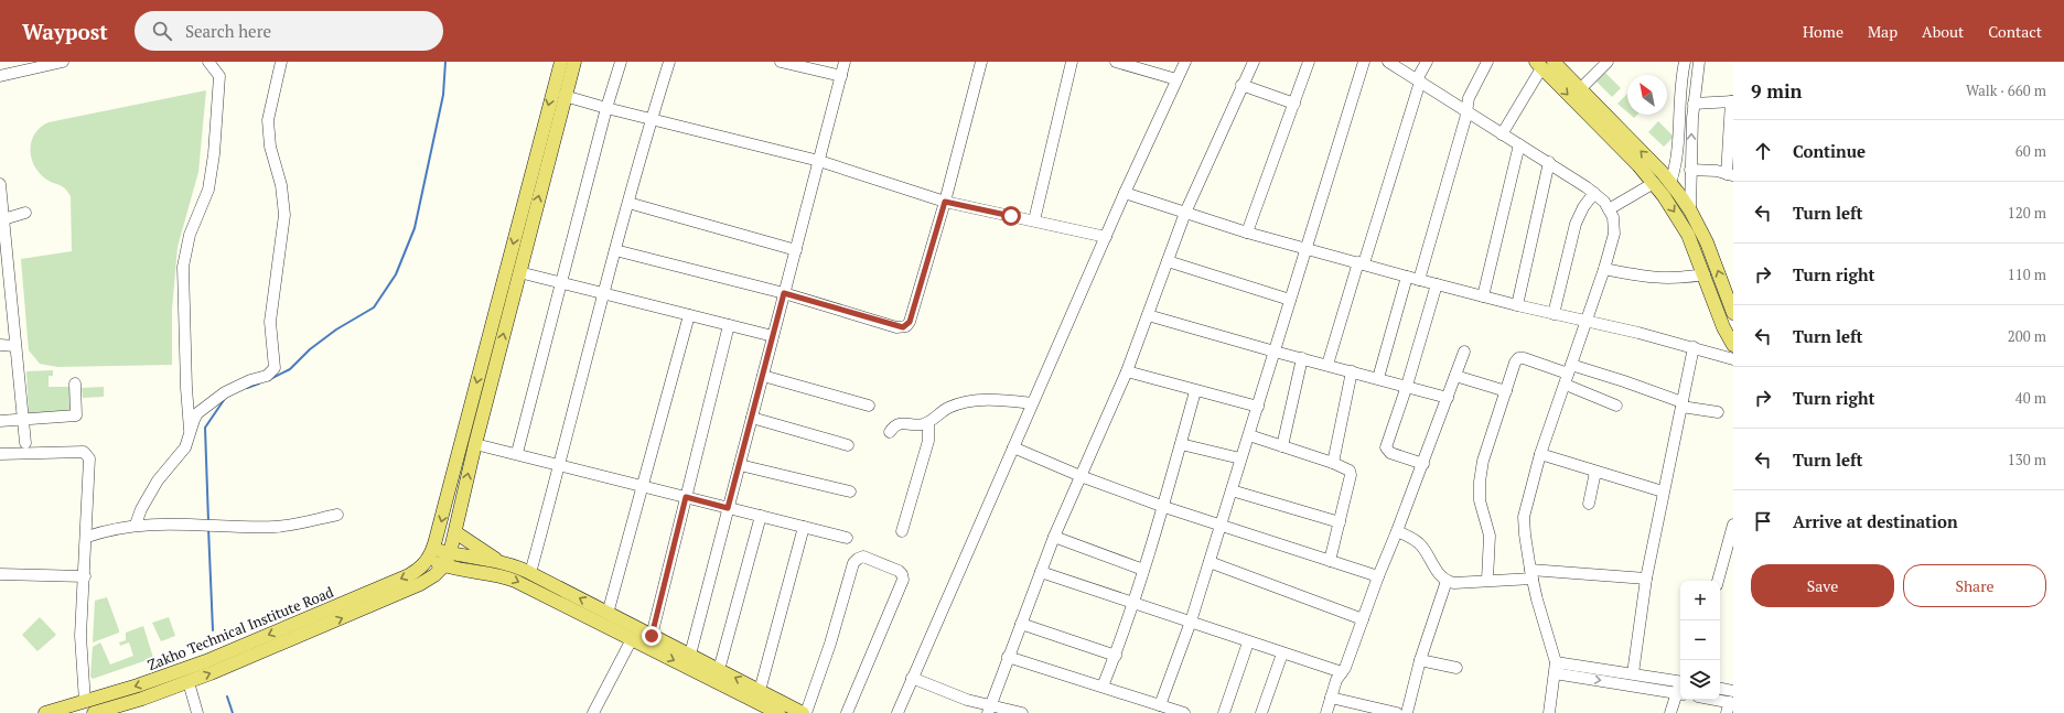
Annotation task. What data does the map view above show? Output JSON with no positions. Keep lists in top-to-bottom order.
{
  "streets": {
    "main road": ["Zakho Technical Institute Road"]
  },
  "north": "top left",
  "page": {
    "header": "Waypost",
    "search": "Search here",
    "nav": [
      "Home",
      "Map",
      "About",
      "Contact"
    ],
    "heading": ["9 min", "Walk · 660 m"],
    "list": [
      ["Continue", "60 m"],
      ["Turn left", "120 m"],
      ["Turn right", "110 m"],
      ["Turn left", "200 m"],
      ["Turn right", "40 m"],
      ["Turn left", "130 m"],
      "Arrive at destination"
    ],
    "buttons": ["Save", "Share"],
    "map_buttons": ["+", "−"]
  }
}
